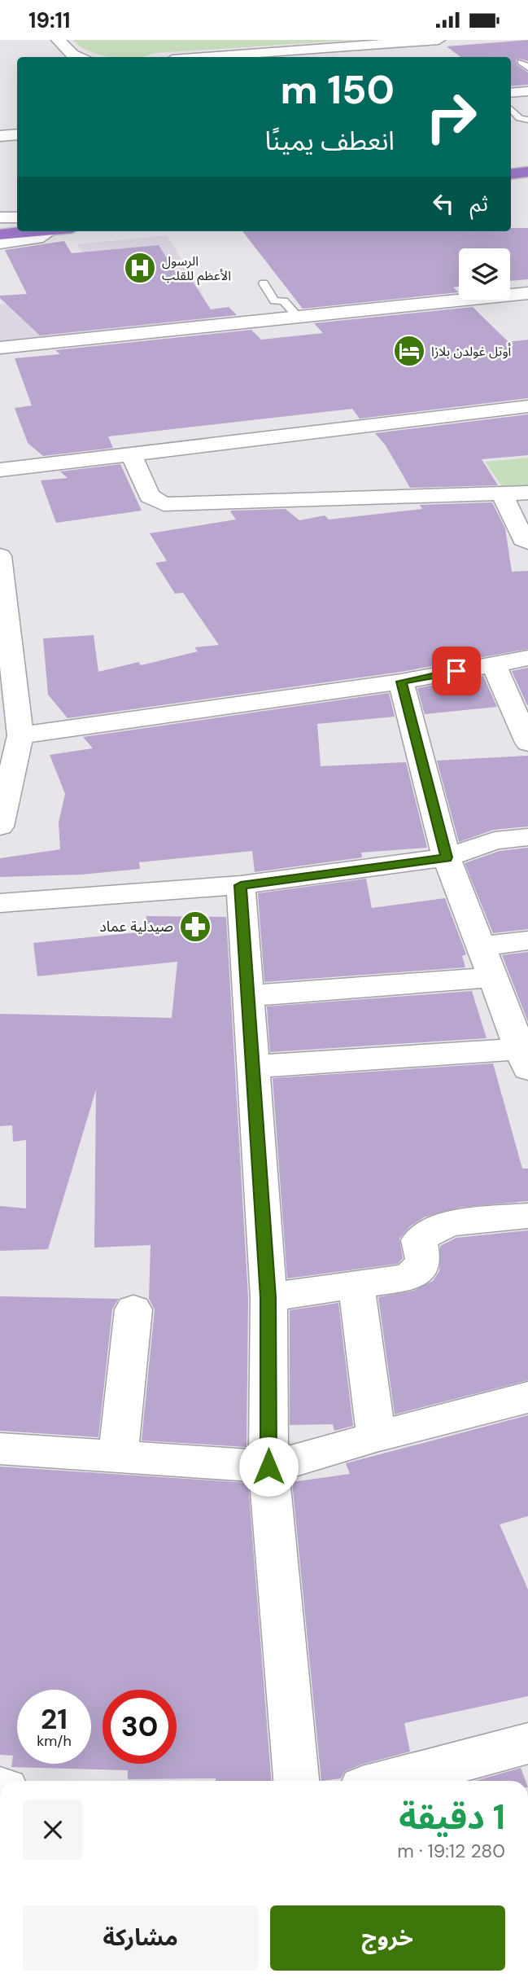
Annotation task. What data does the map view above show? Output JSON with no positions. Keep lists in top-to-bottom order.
{
  "places": {
    "hospital": ["الرسول الأعظم للقلب"],
    "hotel": ["أوتل غولدن بلازا"],
    "pharmacy": ["صيدلية عماد"]
  },
  "page": {
    "status": "19:11",
    "turn": ["150 m", "انعطف يمينًا"],
    "then": "ثم",
    "speed": "21 km/h",
    "limit": "30",
    "heading": ["1 دقيقة", "280 m · 19:12"],
    "buttons": ["خروج", "مشاركة"]
  }
}
